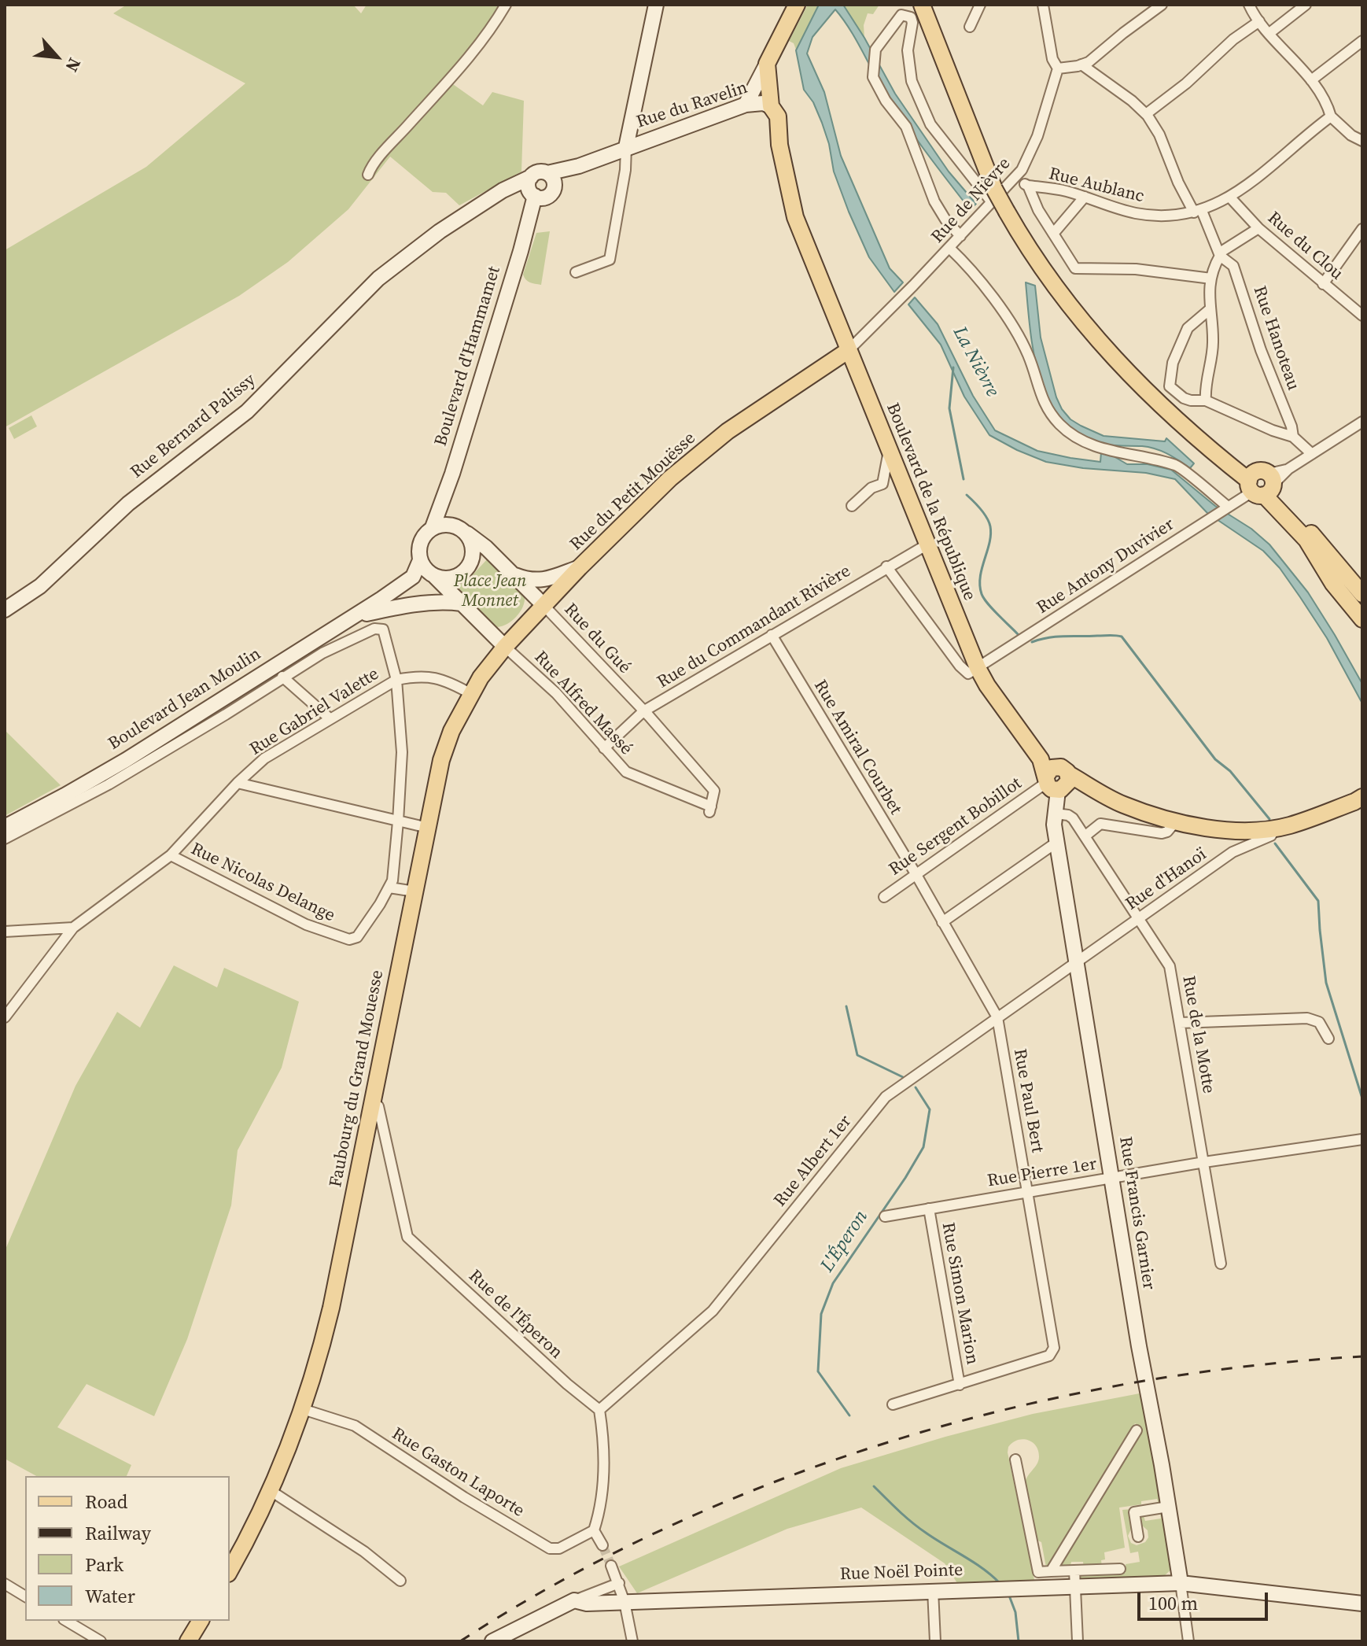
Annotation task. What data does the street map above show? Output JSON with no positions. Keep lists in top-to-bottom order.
{
  "streets": {
    "main road": ["Rue du Petit Mouësse", "Boulevard de la République", "Faubourg du Grand Mouesse"],
    "street": [
      "Rue du Ravelin",
      "Rue Aublanc",
      "Rue de Nièvre",
      "Rue du Clou",
      "Rue Hanoteau",
      "Boulevard d'Hammamet",
      "Rue Bernard Palissy",
      "Rue Antony Duvivier",
      "Rue du Commandant Rivière",
      "Rue du Gué",
      "Boulevard Jean Moulin",
      "Rue Alfred Massé",
      "Rue Gabriel Valette",
      "Rue Amiral Courbet",
      "Rue Sergent Bobillot",
      "Rue d'Hanoï",
      "Rue Nicolas Delange",
      "Rue de la Motte",
      "Rue Paul Bert",
      "Rue Albert 1er",
      "Rue Pierre 1er",
      "Rue Francis Garnier",
      "Rue Simon Marion",
      "Rue de l'Éperon",
      "Rue Gaston Laporte",
      "Rue Noël Pointe"
    ]
  },
  "crossings": [
    ["Rue du Ravelin", "Boulevard d'Hammamet"],
    ["Rue du Ravelin", "Rue Bernard Palissy"],
    ["Rue du Ravelin", "Boulevard de la République"],
    ["Rue Aublanc", "Rue du Clou"],
    ["Rue Aublanc", "Rue Hanoteau"],
    ["Rue de Nièvre", "Rue du Petit Mouësse"],
    ["Rue de Nièvre", "Boulevard de la République"],
    ["Boulevard d'Hammamet", "Rue Bernard Palissy"],
    ["Rue du Petit Mouësse", "Boulevard de la République"],
    ["Rue du Petit Mouësse", "Rue du Gué"],
    ["Rue du Petit Mouësse", "Faubourg du Grand Mouesse"],
    ["Boulevard de la République", "Rue Antony Duvivier"],
    ["Boulevard de la République", "Rue du Commandant Rivière"],
    ["Boulevard de la République", "Rue Sergent Bobillot"],
    ["Boulevard de la République", "Rue Francis Garnier"],
    ["Rue du Commandant Rivière", "Rue du Gué"],
    ["Rue du Commandant Rivière", "Rue Alfred Massé"],
    ["Rue du Commandant Rivière", "Rue Amiral Courbet"],
    ["Rue du Gué", "Rue Alfred Massé"],
    ["Rue du Gué", "Faubourg du Grand Mouesse"],
    ["Rue Alfred Massé", "Faubourg du Grand Mouesse"],
    ["Rue Gabriel Valette", "Rue Nicolas Delange"],
    ["Rue Gabriel Valette", "Faubourg du Grand Mouesse"],
    ["Rue Amiral Courbet", "Rue Sergent Bobillot"],
    ["Rue Amiral Courbet", "Rue Paul Bert"],
    ["Rue Sergent Bobillot", "Rue Paul Bert"],
    ["Rue Sergent Bobillot", "Rue Francis Garnier"],
    ["Rue d'Hanoï", "Rue de la Motte"],
    ["Rue d'Hanoï", "Rue Albert 1er"],
    ["Rue d'Hanoï", "Rue Francis Garnier"],
    ["Rue de la Motte", "Rue Pierre 1er"],
    ["Rue de la Motte", "Rue Francis Garnier"],
    ["Faubourg du Grand Mouesse", "Rue de l'Éperon"],
    ["Faubourg du Grand Mouesse", "Rue Gaston Laporte"],
    ["Rue Paul Bert", "Rue Albert 1er"],
    ["Rue Paul Bert", "Rue Pierre 1er"],
    ["Rue Paul Bert", "Rue Simon Marion"],
    ["Rue Albert 1er", "Rue Francis Garnier"],
    ["Rue Albert 1er", "Rue de l'Éperon"],
    ["Rue Pierre 1er", "Rue Francis Garnier"],
    ["Rue Pierre 1er", "Rue Simon Marion"],
    ["Rue Francis Garnier", "Rue Noël Pointe"]
  ],
  "water": ["La Nièvre", "L'Éperon"],
  "parks": ["Place Jean Monnet"],
  "legend": [
    "Road",
    "Railway",
    "Park",
    "Water"
  ],
  "scale_bar": "100 m",
  "north": "bottom right"
}
